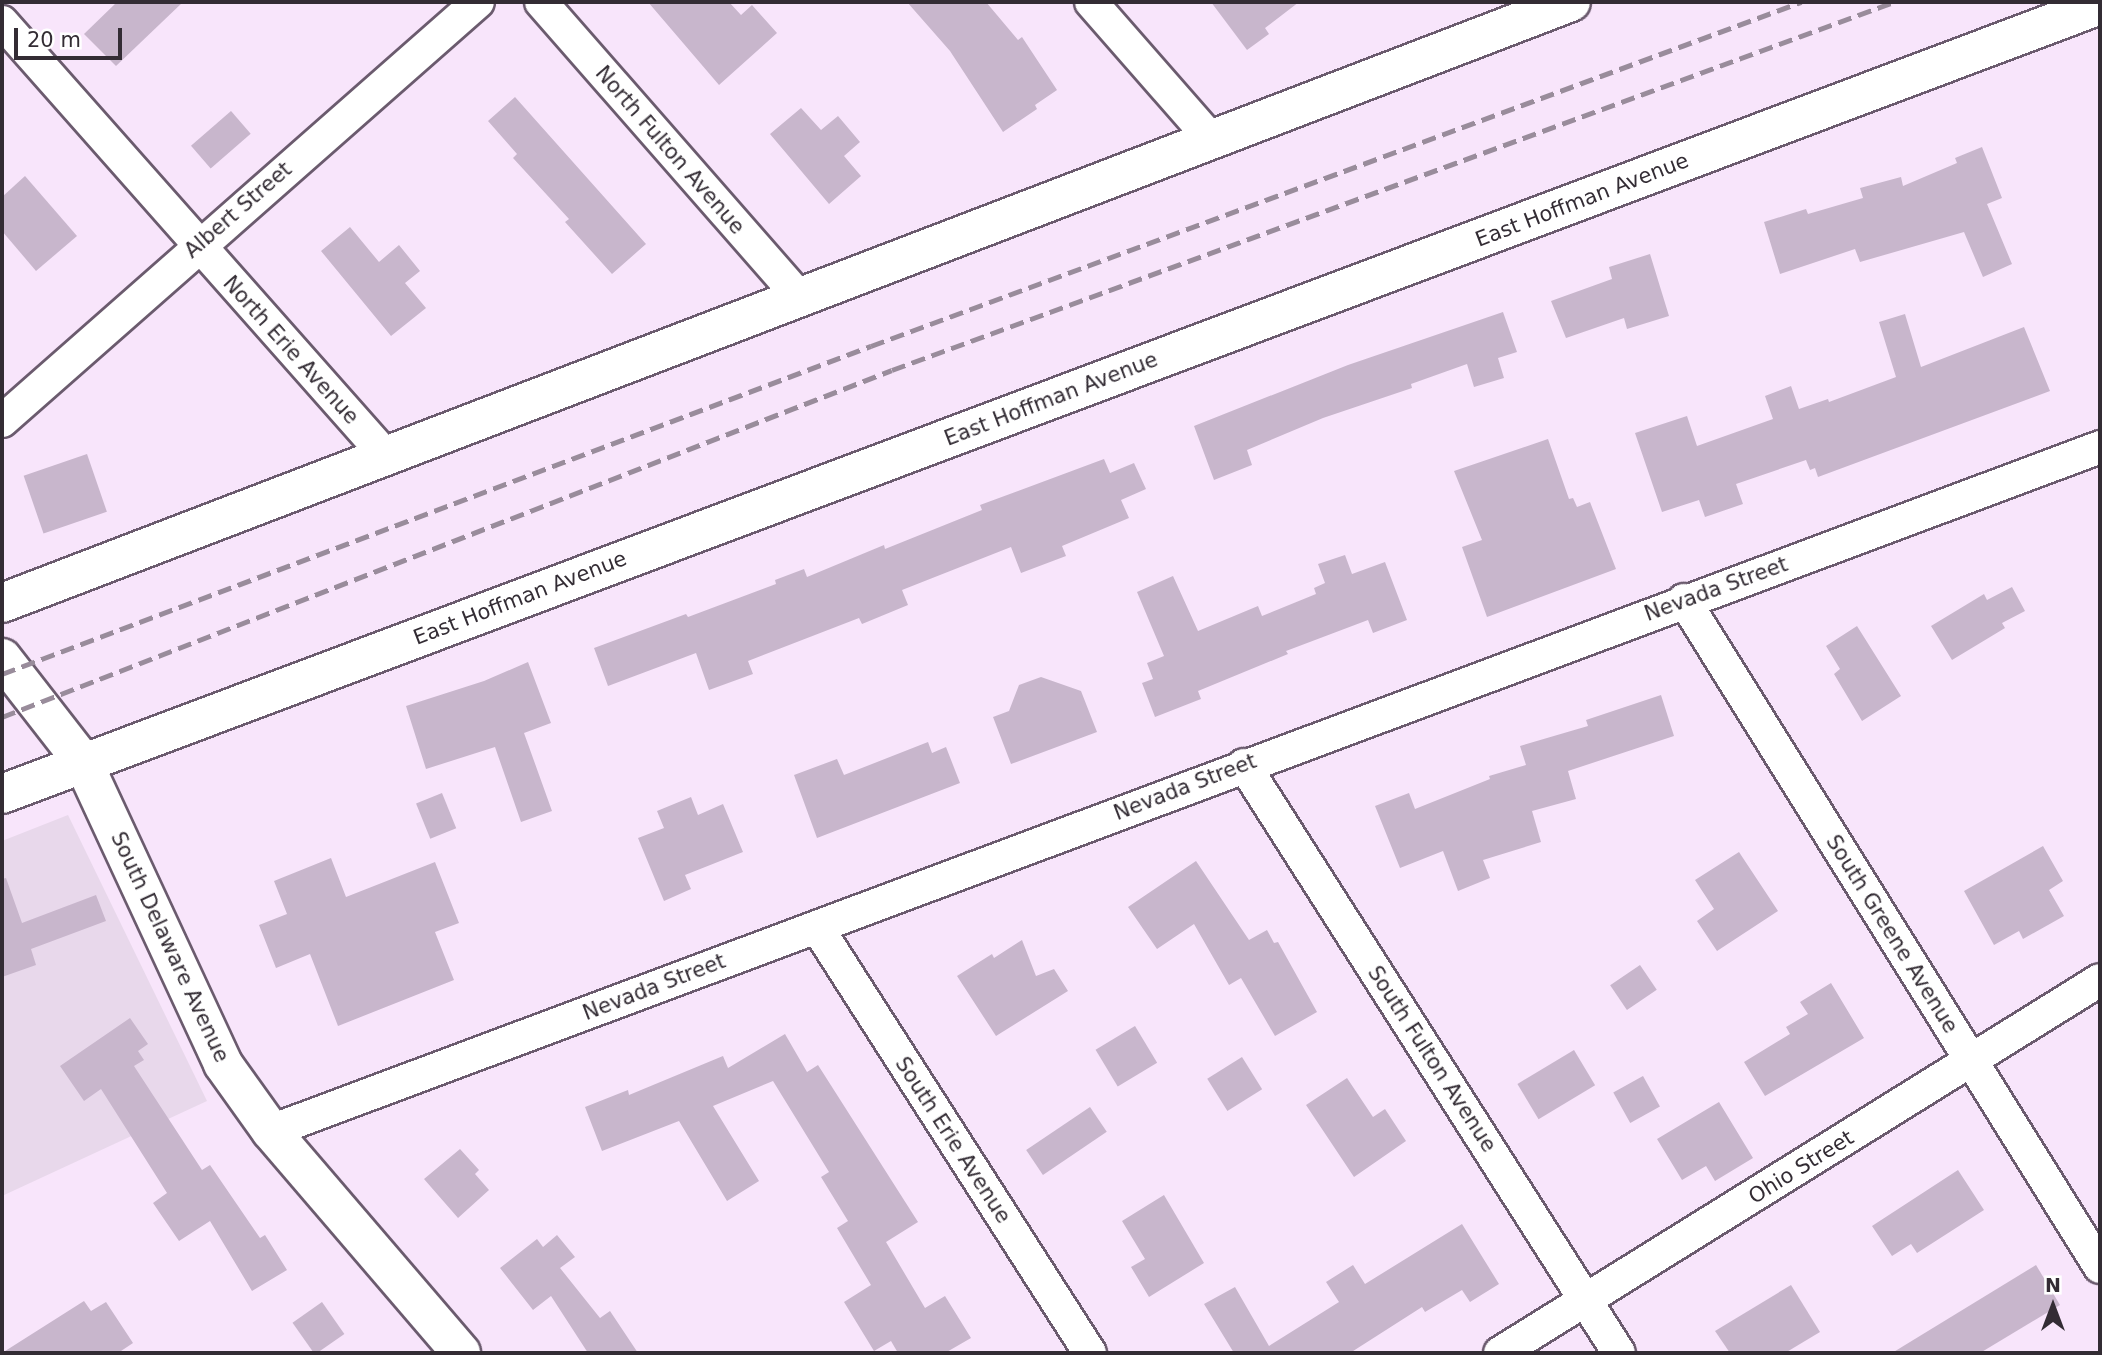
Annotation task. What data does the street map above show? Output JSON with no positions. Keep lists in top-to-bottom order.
{
  "streets": {
    "street": [
      "North Fulton Avenue",
      "East Hoffman Avenue",
      "Albert Street",
      "North Erie Avenue",
      "Nevada Street",
      "South Greene Avenue",
      "South Delaware Avenue",
      "South Fulton Avenue",
      "South Erie Avenue",
      "Ohio Street"
    ]
  },
  "crossings": [
    ["East Hoffman Avenue", "South Delaware Avenue"],
    ["Albert Street", "North Erie Avenue"],
    ["Nevada Street", "South Greene Avenue"],
    ["Nevada Street", "South Delaware Avenue"],
    ["Nevada Street", "South Fulton Avenue"],
    ["Nevada Street", "South Erie Avenue"],
    ["South Greene Avenue", "Ohio Street"],
    ["South Fulton Avenue", "Ohio Street"]
  ],
  "scale_bar": "20 m",
  "north": "top"
}
